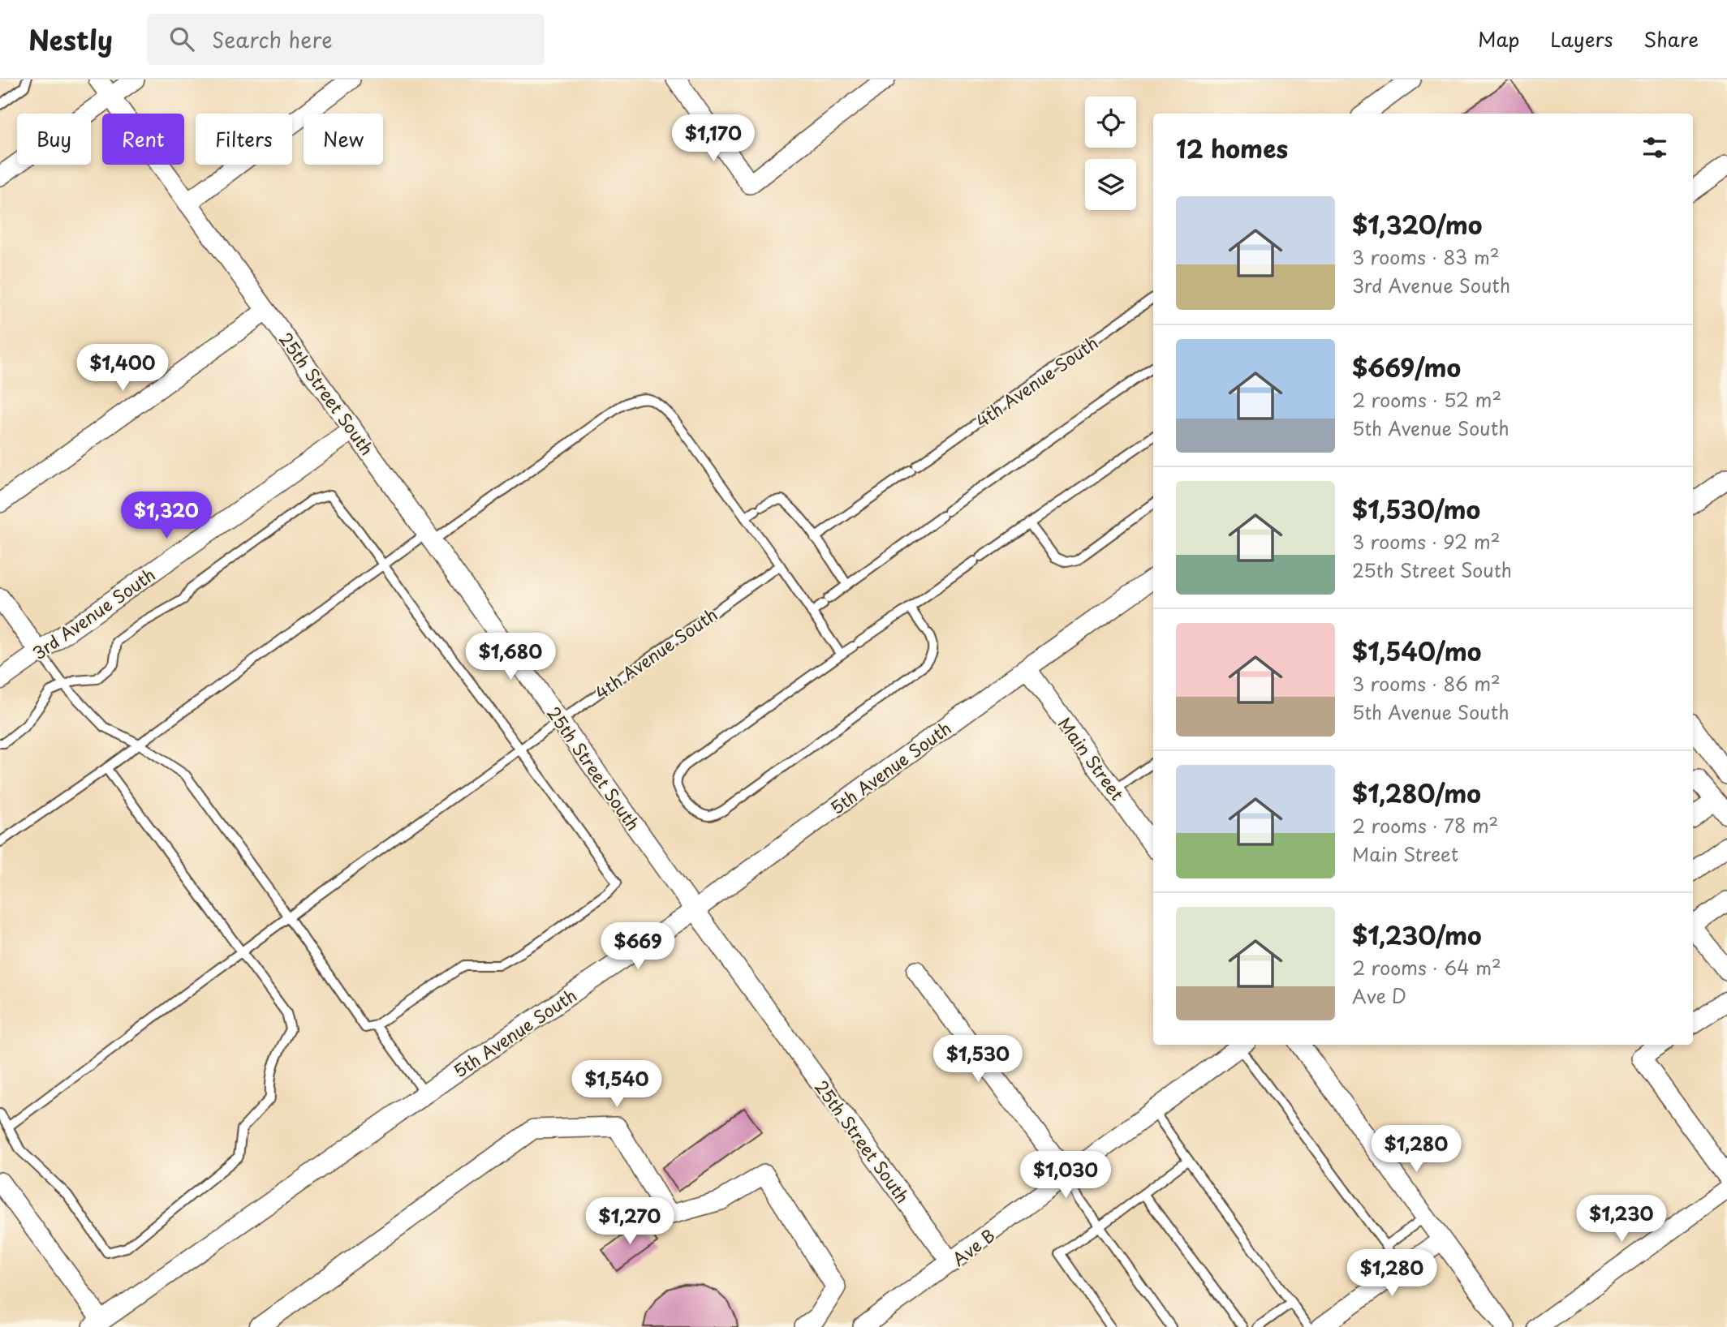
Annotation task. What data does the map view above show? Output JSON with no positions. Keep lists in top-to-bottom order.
{
  "streets": {
    "street": [
      "25th Street South",
      "3rd Avenue South",
      "Main Street",
      "5th Avenue South",
      "Ave B"
    ],
    "lane": ["4th Avenue South"]
  },
  "crossings": [
    ["4th Avenue South", "25th Street South"],
    ["25th Street South", "3rd Avenue South"],
    ["25th Street South", "5th Avenue South"],
    ["25th Street South", "Ave B"],
    ["Main Street", "5th Avenue South"]
  ],
  "page": {
    "header": "Nestly",
    "search": "Search here",
    "nav": ["Map", "Layers", "Share"],
    "chip": [
      "Buy",
      "Rent",
      "Filters",
      "New"
    ],
    "heading": "12 homes",
    "price": [
      "$1,170",
      "$1,400",
      "$1,320",
      "$1,680",
      "$669",
      "$1,530",
      "$1,540",
      "$1,280",
      "$1,030",
      "$1,230",
      "$1,270",
      "$1,280"
    ],
    "list": [
      {
        "name": "$1,320/mo",
        "note": "3 rooms · 83 m² · 3rd Avenue South"
      },
      {
        "name": "$669/mo",
        "note": "2 rooms · 52 m² · 5th Avenue South"
      },
      {
        "name": "$1,530/mo",
        "note": "3 rooms · 92 m² · 25th Street South"
      },
      {
        "name": "$1,540/mo",
        "note": "3 rooms · 86 m² · 5th Avenue South"
      },
      {
        "name": "$1,280/mo",
        "note": "2 rooms · 78 m² · Main Street"
      },
      {
        "name": "$1,230/mo",
        "note": "2 rooms · 64 m² · Ave D"
      }
    ]
  }
}
